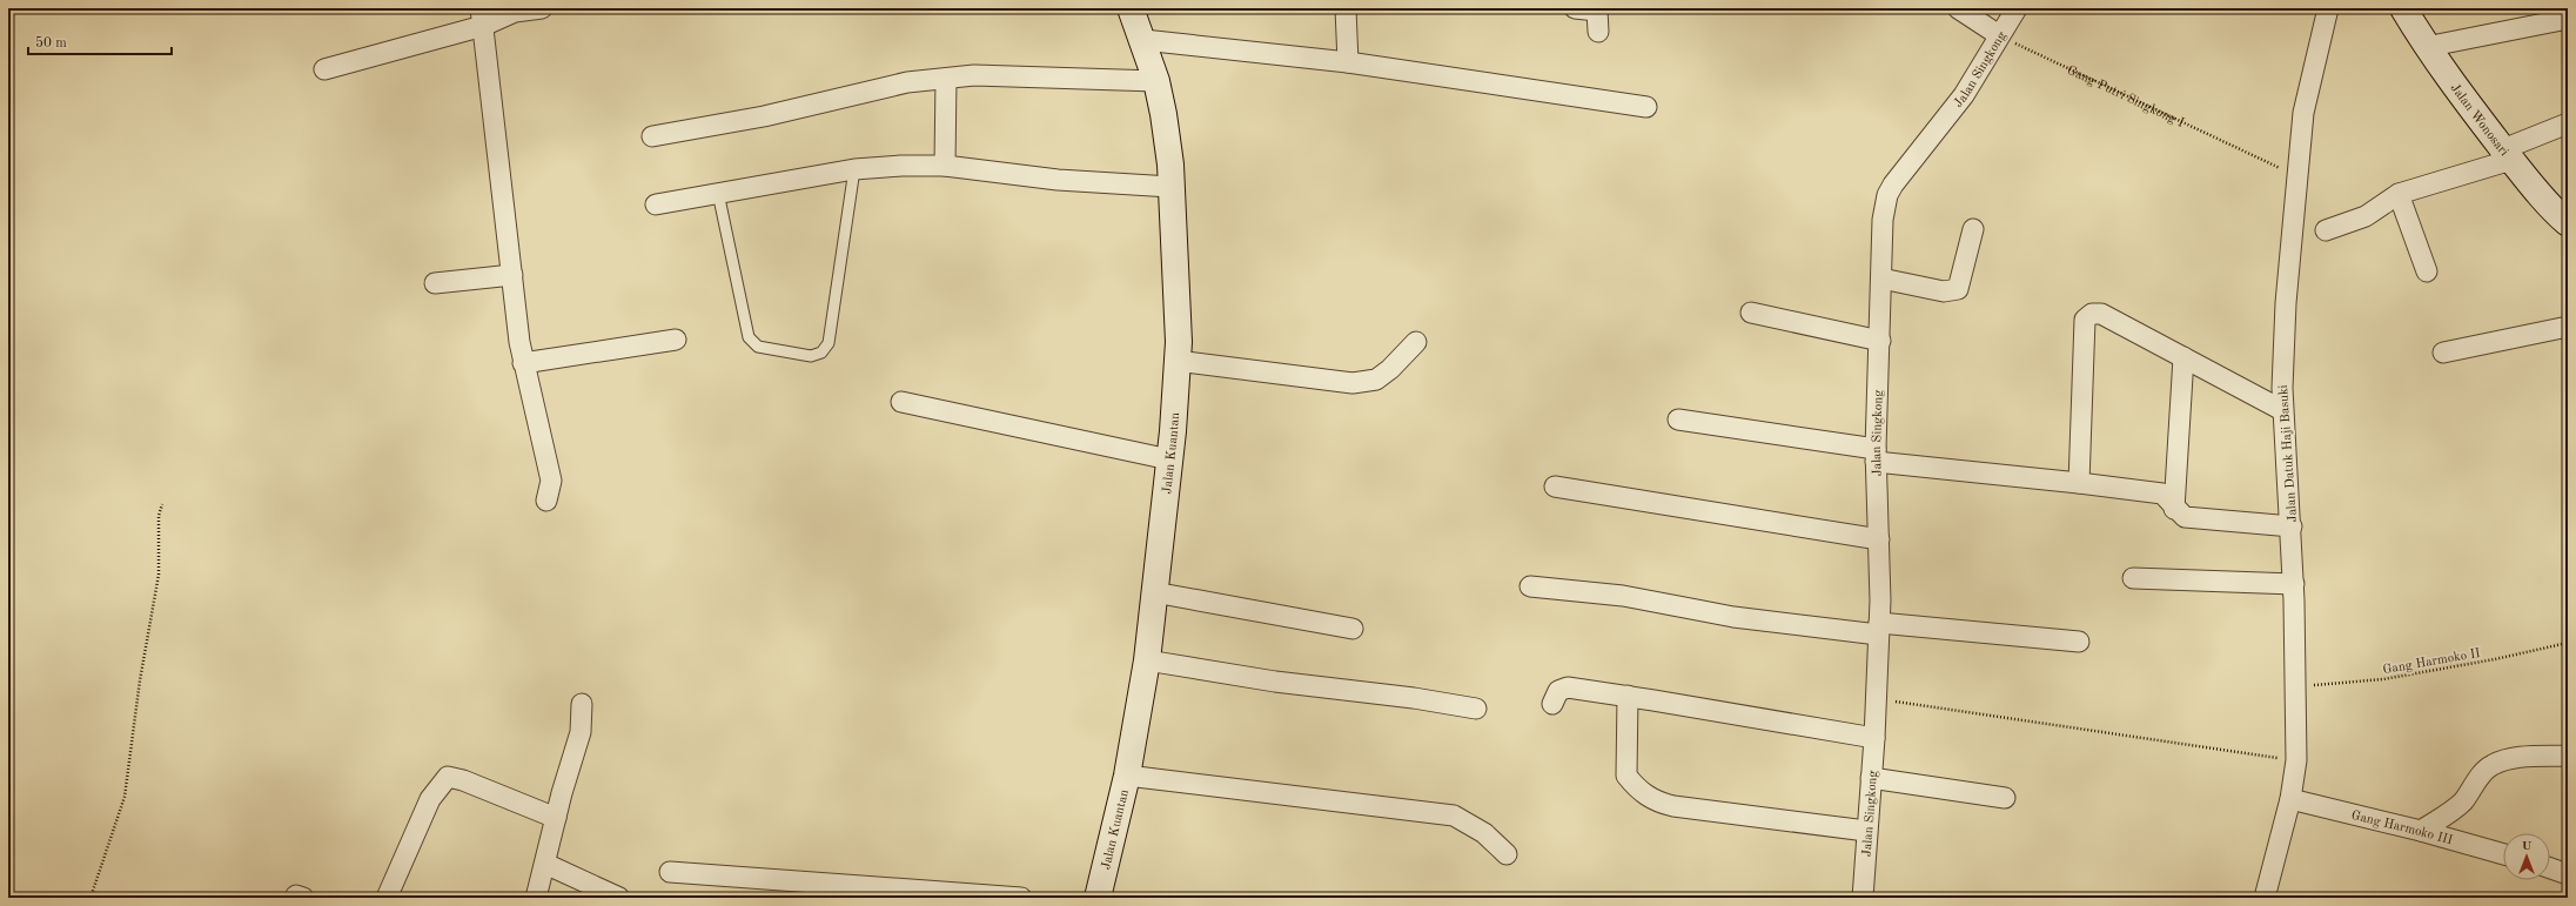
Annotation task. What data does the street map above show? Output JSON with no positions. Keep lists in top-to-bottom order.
{
  "streets": {
    "street": [
      "Jalan Singkong",
      "Jalan Wonosari",
      "Jalan Kuantan",
      "Jalan Datuk Haji Basuki",
      "Gang Harmoko III"
    ],
    "path": ["Gang Putri Singkong I", "Gang Harmoko II"]
  },
  "crossings": [
    ["Jalan Singkong", "Gang Putri Singkong I"],
    ["Gang Putri Singkong I", "Jalan Datuk Haji Basuki"],
    ["Jalan Datuk Haji Basuki", "Gang Harmoko II"],
    ["Jalan Datuk Haji Basuki", "Gang Harmoko III"]
  ],
  "scale_bar": "50 m",
  "north": "top"
}
